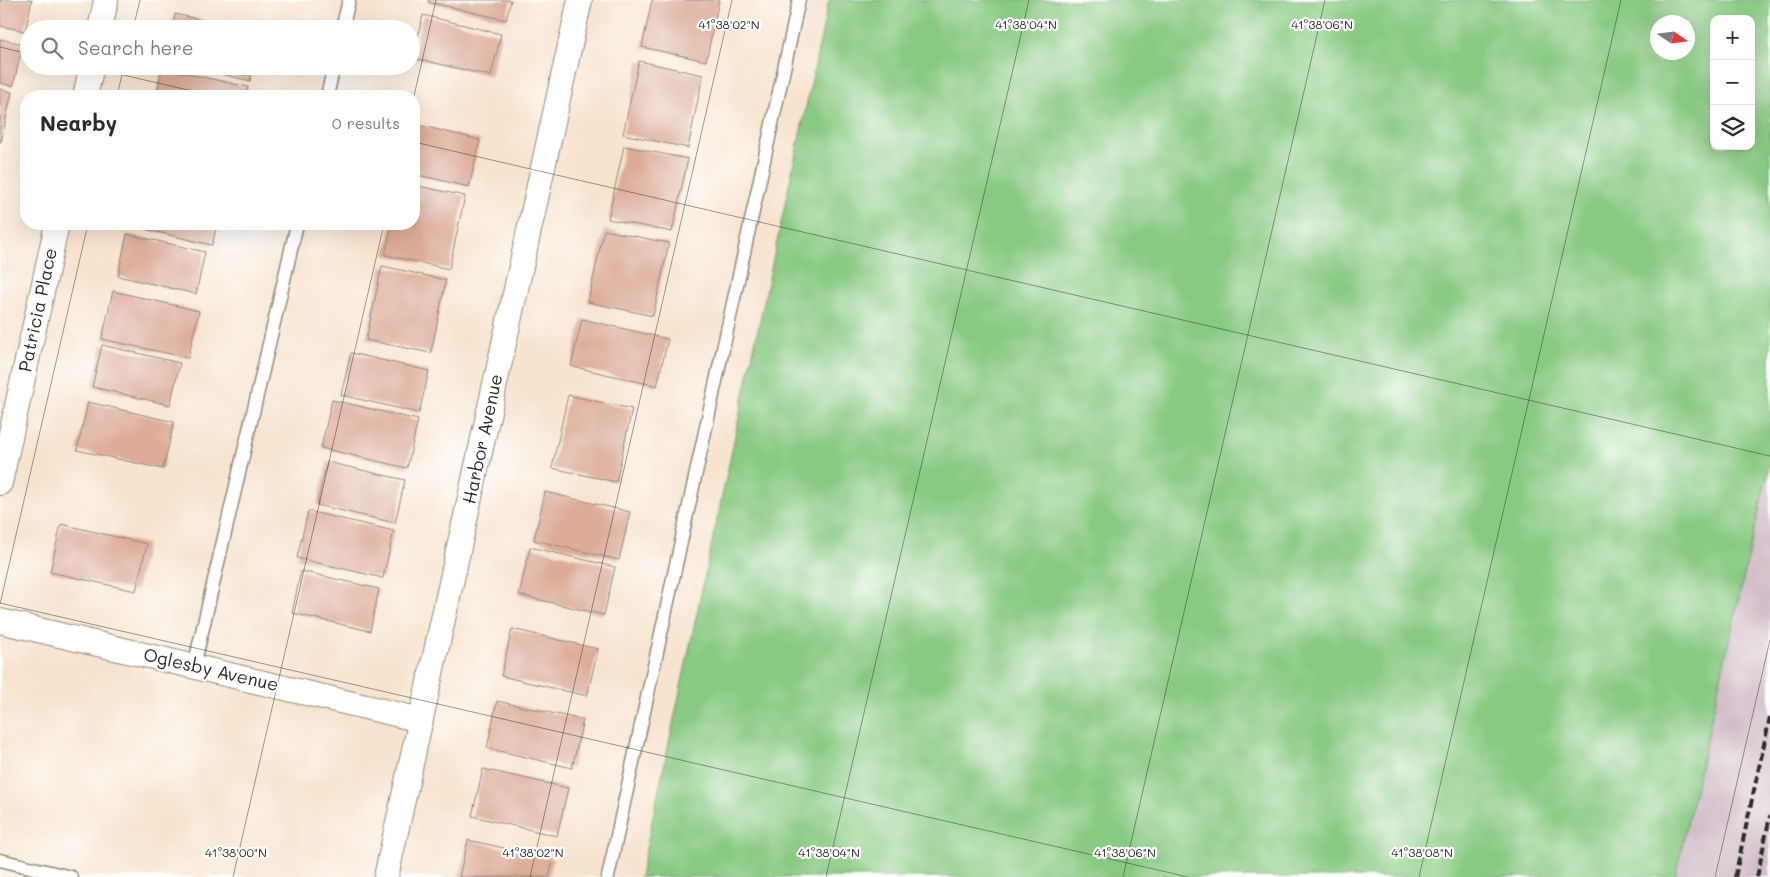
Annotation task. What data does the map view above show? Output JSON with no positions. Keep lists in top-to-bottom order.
{
  "streets": {
    "street": ["Patricia Place", "Harbor Avenue", "Oglesby Avenue"]
  },
  "crossings": [
    ["Harbor Avenue", "Oglesby Avenue"]
  ],
  "north": "right",
  "page": {
    "map_buttons": ["+", "−"],
    "search": "Search here",
    "heading": ["Nearby", "0 results"]
  },
  "coordinates": [
    "41°38'02\"N",
    "41°38'04\"N",
    "41°38'06\"N",
    "41°38'00\"N",
    "41°38'08\"N"
  ]
}
